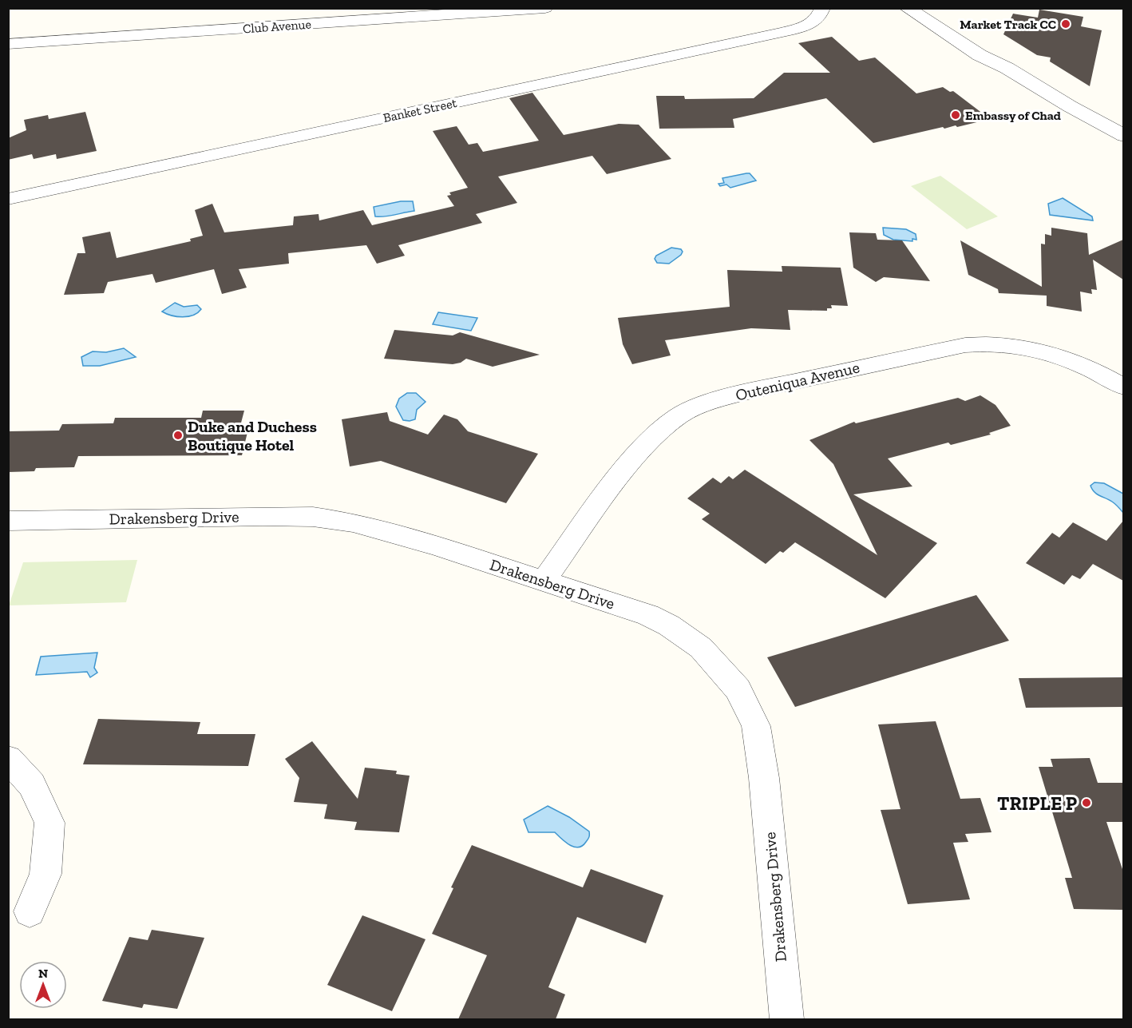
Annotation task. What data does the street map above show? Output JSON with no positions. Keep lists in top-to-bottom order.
{
  "streets": {
    "street": [
      "Club Avenue",
      "Banket Street",
      "Outeniqua Avenue",
      "Drakensberg Drive"
    ]
  },
  "crossings": [
    ["Outeniqua Avenue", "Drakensberg Drive"]
  ],
  "places": [
    "Market Track CC",
    "Embassy of Chad",
    "Duke and Duchess Boutique Hotel",
    "TRIPLE P"
  ],
  "north": "top"
}
